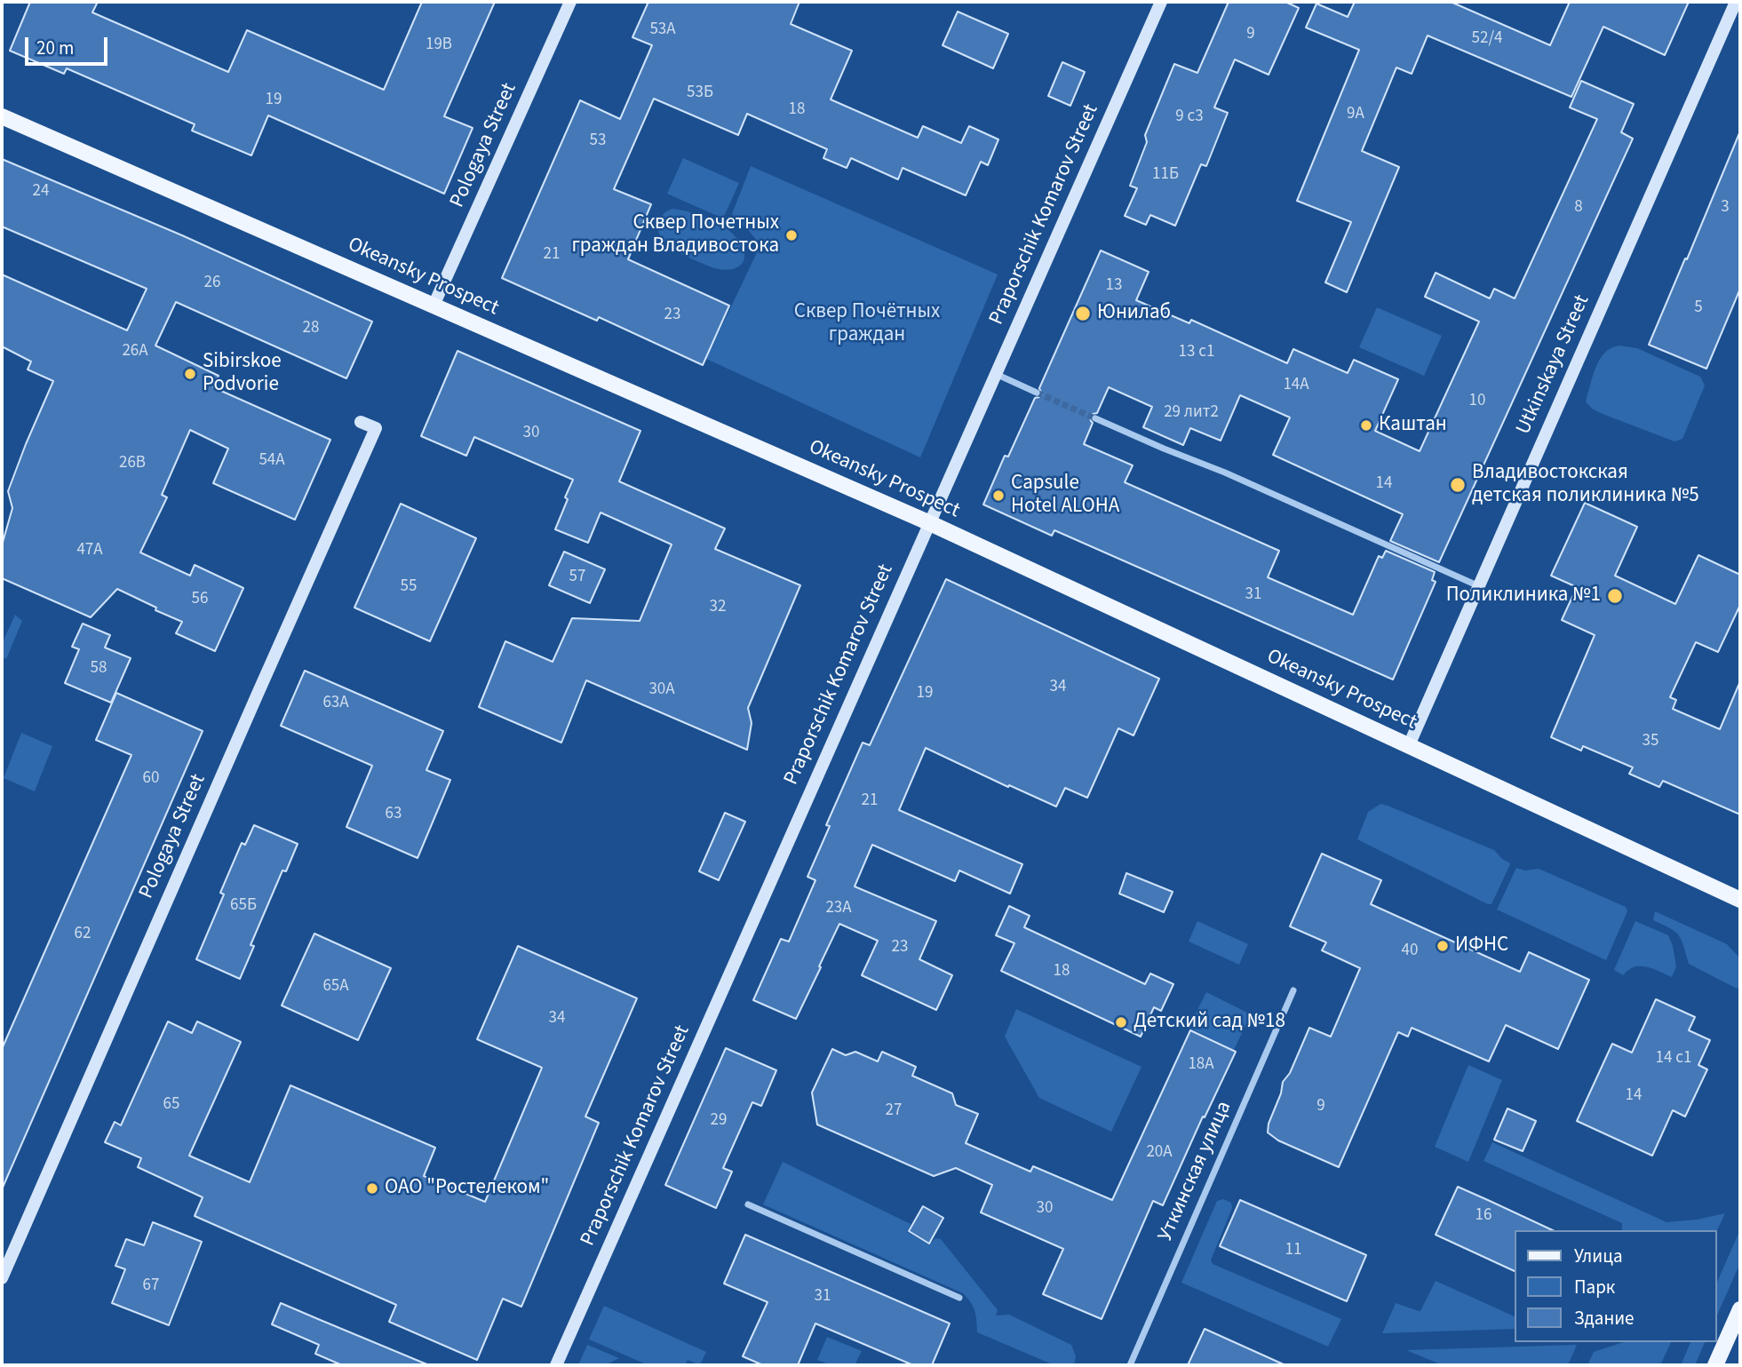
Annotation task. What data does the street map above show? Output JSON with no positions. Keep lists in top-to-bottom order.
{
  "streets": {
    "main road": [
      "Pologaya Street",
      "Praporschik Komarov Street",
      "Okeansky Prospect",
      "Utkinskaya Street"
    ],
    "street": ["Уткинская улица"]
  },
  "crossings": [
    ["Pologaya Street", "Okeansky Prospect"],
    ["Praporschik Komarov Street", "Okeansky Prospect"],
    ["Okeansky Prospect", "Utkinskaya Street"]
  ],
  "parks": ["Сквер Почётных граждан"],
  "places": [
    "Сквер Почетных граждан Владивостока",
    "Юнилаб",
    "Sibirskoe Podvorie",
    "Каштан",
    "Владивостокская детская поликлиника №5",
    "Capsule Hotel ALOHA",
    "Поликлиника №1",
    "ИФНС",
    "Детский сад №18",
    "ОАО \"Ростелеком\""
  ],
  "house_numbers": [
    "53А",
    "9",
    "52/4",
    "19В",
    "53Б",
    "19",
    "18",
    "9А",
    "9 с3",
    "53",
    "11Б",
    "24",
    "8",
    "3",
    "21",
    "26",
    "13",
    "5",
    "23",
    "28",
    "26А",
    "13 с1",
    "14А",
    "10",
    "29 лит2",
    "30",
    "54А",
    "26В",
    "14",
    "47А",
    "57",
    "55",
    "31",
    "56",
    "32",
    "58",
    "34",
    "30А",
    "19",
    "63А",
    "35",
    "60",
    "21",
    "63",
    "65Б",
    "23А",
    "62",
    "23",
    "40",
    "18",
    "65А",
    "34",
    "14 с1",
    "18А",
    "14",
    "65",
    "9",
    "27",
    "29",
    "20А",
    "30",
    "16",
    "11",
    "67",
    "31"
  ],
  "legend": ["Улица", "Парк", "Здание"],
  "scale_bar": "20 m"
}
